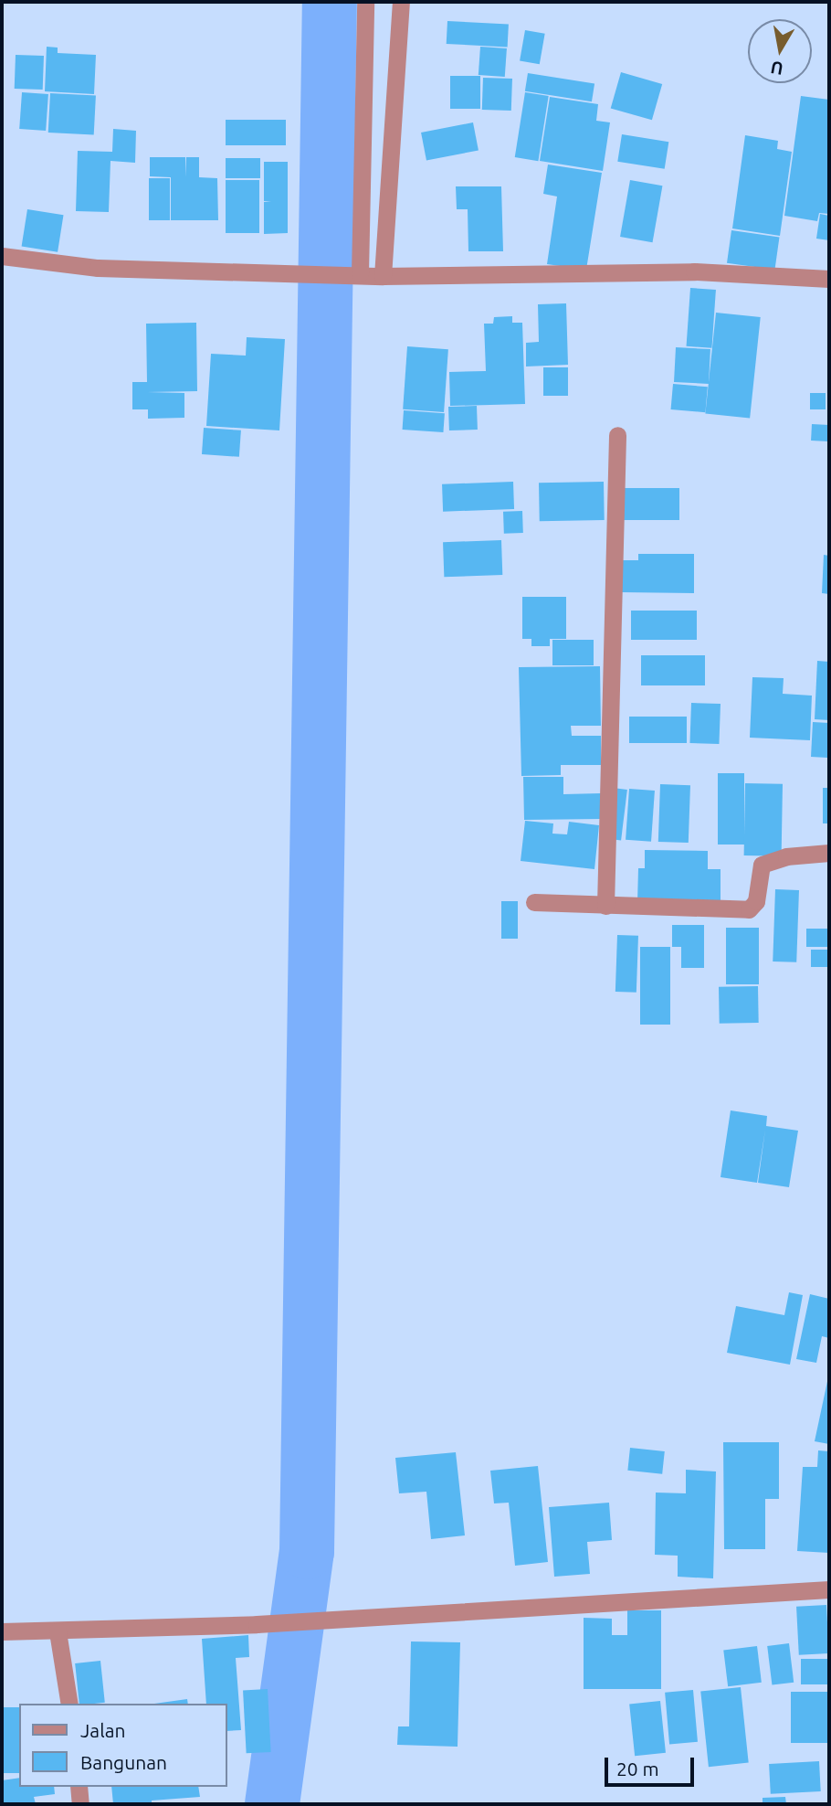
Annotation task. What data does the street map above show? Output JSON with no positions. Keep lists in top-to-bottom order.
{
  "legend": ["Jalan", "Bangunan"],
  "scale_bar": "20 m",
  "north": "bottom"
}
